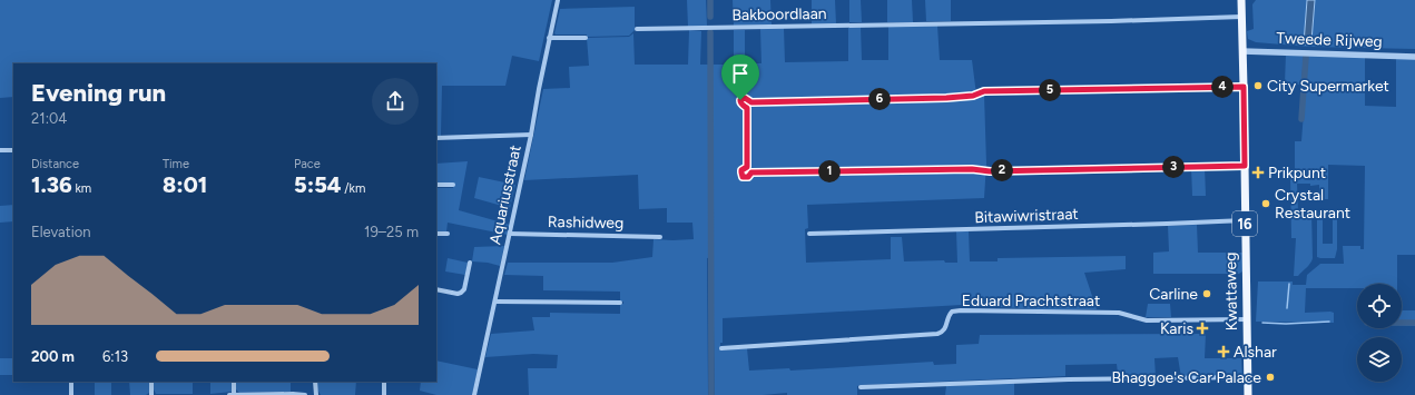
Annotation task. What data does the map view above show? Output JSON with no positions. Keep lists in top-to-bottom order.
{
  "streets": {
    "main road": ["16", "Kwattaweg"],
    "street": [
      "Bakboordlaan",
      "Tweede Rijweg",
      "Aquariusstraat",
      "Bitawiwristraat",
      "Rashidweg",
      "Eduard Prachtstraat"
    ]
  },
  "crossings": [
    ["Bakboordlaan", "Kwattaweg"],
    ["Tweede Rijweg", "Kwattaweg"],
    ["Aquariusstraat", "Rashidweg"],
    ["Bitawiwristraat", "Kwattaweg"],
    ["Kwattaweg", "Eduard Prachtstraat"]
  ],
  "places": {
    "other": [
      "City Supermarket",
      "Crystal Restaurant",
      "Carline",
      "Bhaggoe's Car Palace"
    ],
    "health": ["Prikpunt", "Karis", "Alshar"]
  },
  "page": {
    "heading": ["Evening run", "21:04"],
    "pins": [
      "4",
      "5",
      "6",
      "3",
      "2",
      "1"
    ],
    "stats": [
      ["Distance", "1.36 km"],
      ["Time", "8:01"],
      ["Pace", "5:54 /km"]
    ],
    "chart": ["Elevation", "19–25 m"],
    "list": [
      {
        "name": "200 m",
        "note": "6:13"
      }
    ]
  }
}
